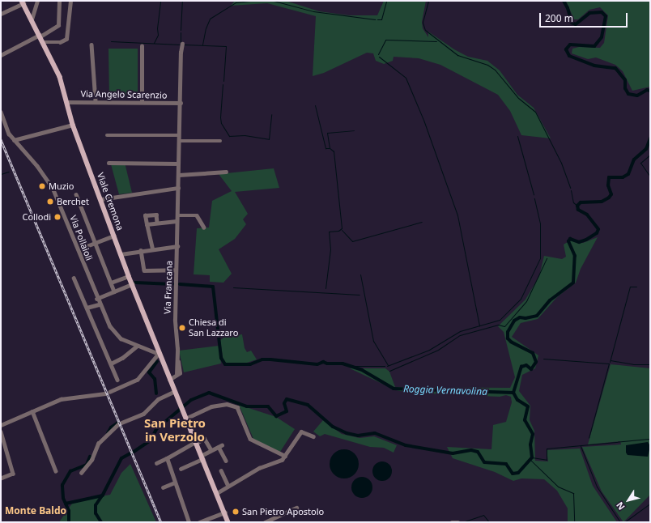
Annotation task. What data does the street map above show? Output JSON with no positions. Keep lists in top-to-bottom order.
{
  "streets": {
    "main road": ["Viale Cremona"],
    "street": ["Via Angelo Scarenzio", "Via Pollaioli", "Via Francana"]
  },
  "crossings": [
    ["Via Angelo Scarenzio", "Viale Cremona"],
    ["Via Angelo Scarenzio", "Via Francana"],
    ["Viale Cremona", "Via Pollaioli"],
    ["Viale Cremona", "Via Francana"]
  ],
  "districts": ["San Pietro in Verzolo", "Monte Baldo"],
  "water": ["Roggia Vernavolina"],
  "places": [
    "Muzio",
    "Berchet",
    "Collodi",
    "Chiesa di San Lazzaro",
    "San Pietro Apostolo"
  ],
  "scale_bar": "200 m",
  "north": "bottom left"
}
